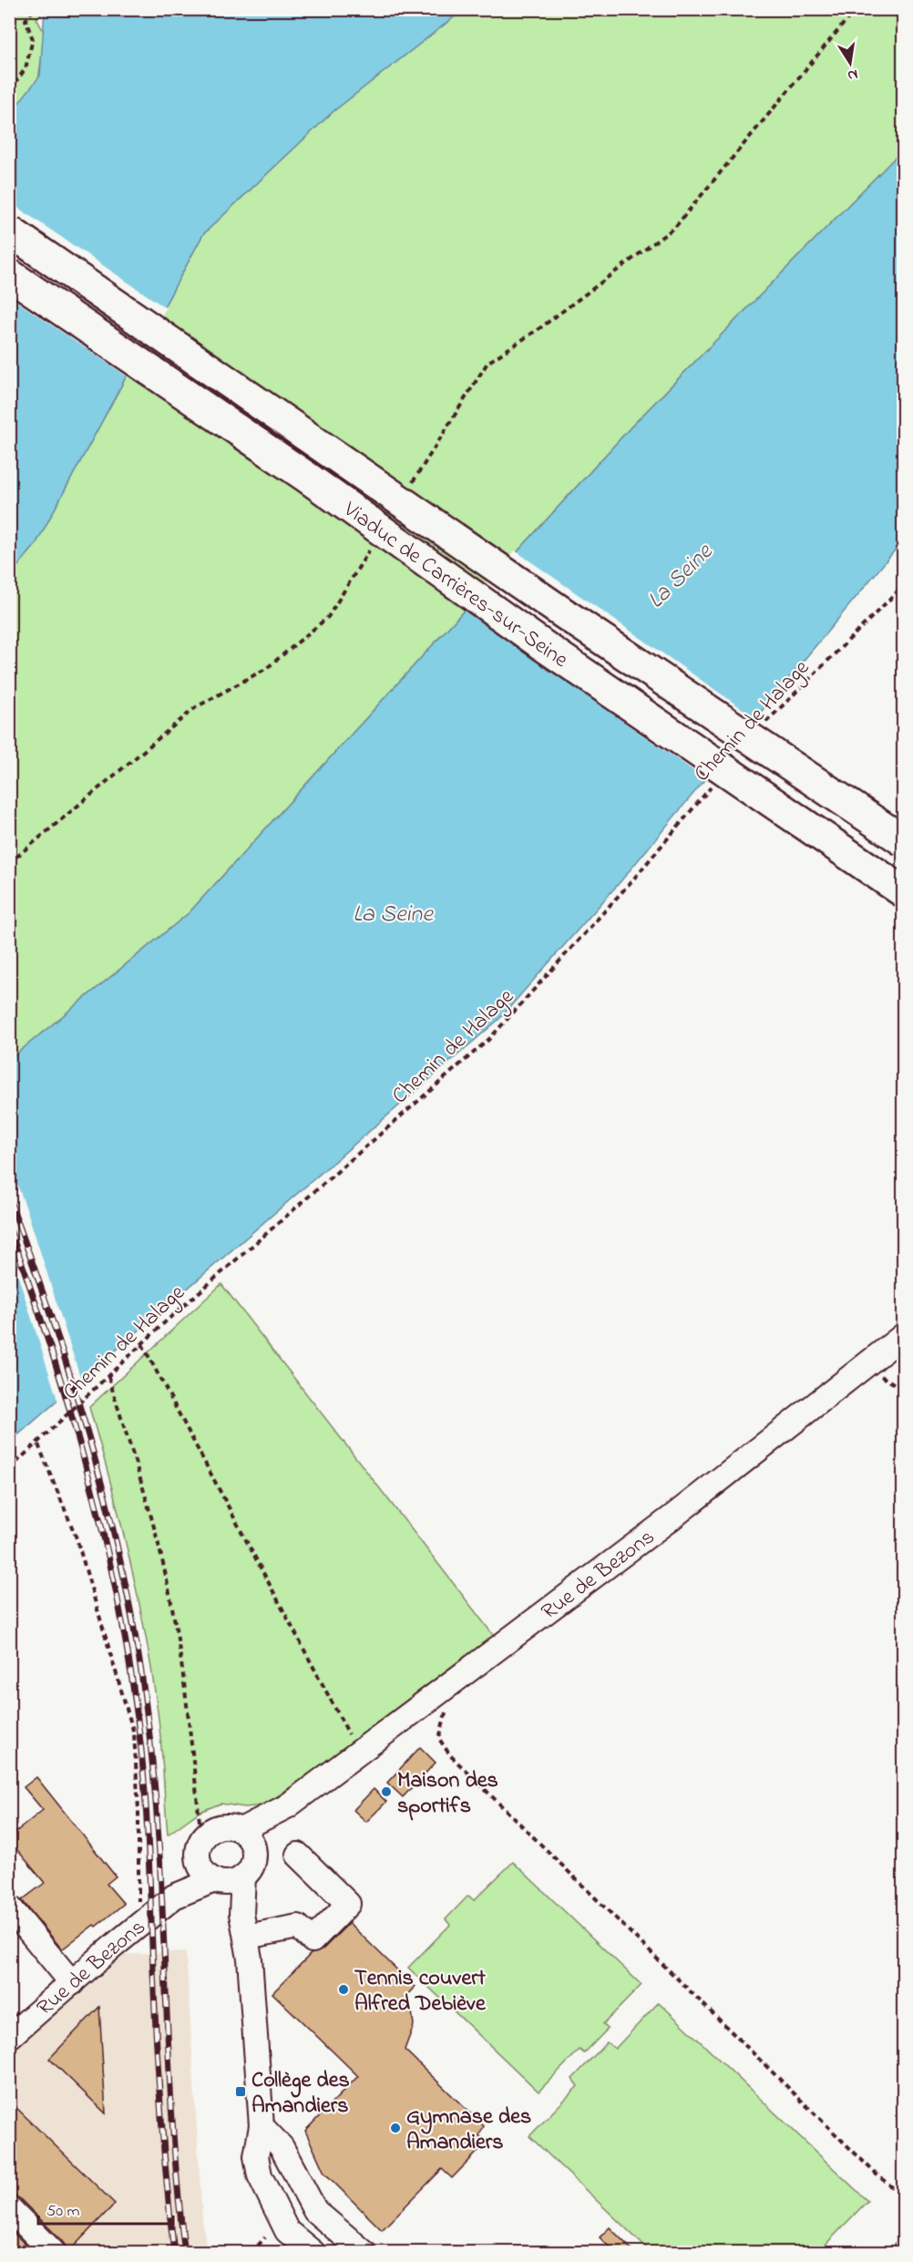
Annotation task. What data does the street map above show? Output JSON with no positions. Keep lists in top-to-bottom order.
{
  "streets": {
    "highway": ["Viaduc de Carrières-sur-Seine"],
    "street": ["Rue de Bezons"],
    "path": ["Chemin de Halage"]
  },
  "water": ["La Seine"],
  "places": {
    "other": ["Maison des sportifs", "Tennis couvert Alfred Debiève", "Gymnase des Amandiers"],
    "transit": ["Collège des Amandiers"]
  },
  "scale_bar": "50 m",
  "north": "bottom"
}
